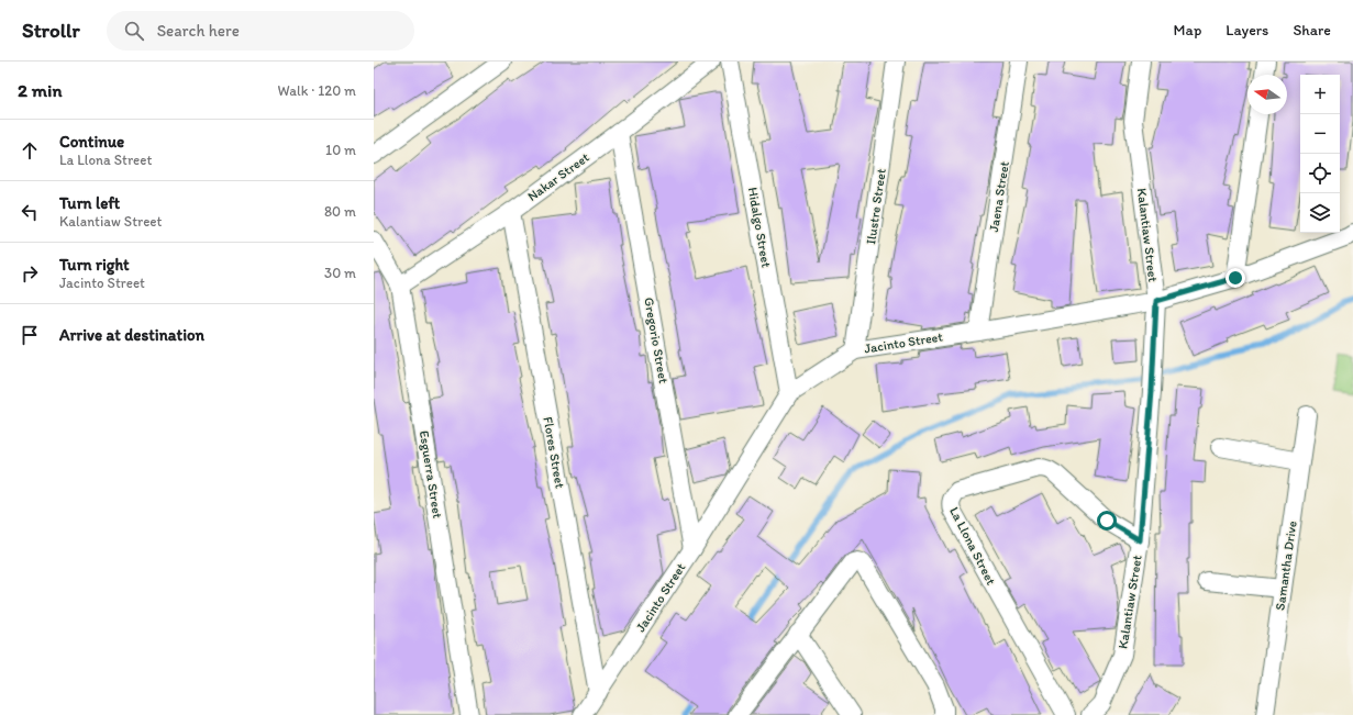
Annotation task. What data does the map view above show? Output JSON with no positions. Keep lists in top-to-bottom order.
{
  "streets": {
    "street": [
      "Nakar Street",
      "Jaena Street",
      "Ilustre Street",
      "Hidalgo Street",
      "Kalantiaw Street",
      "Gregorio Street",
      "Jacinto Street",
      "Flores Street",
      "Esguerra Street",
      "La Llona Street",
      "Samantha Drive"
    ]
  },
  "crossings": [
    ["Nakar Street", "Gregorio Street"],
    ["Nakar Street", "Flores Street"],
    ["Nakar Street", "Esguerra Street"],
    ["Jaena Street", "Jacinto Street"],
    ["Ilustre Street", "Jacinto Street"],
    ["Hidalgo Street", "Jacinto Street"],
    ["Kalantiaw Street", "Jacinto Street"],
    ["Kalantiaw Street", "La Llona Street"],
    ["Gregorio Street", "Jacinto Street"],
    ["Jacinto Street", "Flores Street"]
  ],
  "north": "left",
  "page": {
    "header": "Strollr",
    "search": "Search here",
    "nav": ["Map", "Layers", "Share"],
    "heading": ["2 min", "Walk · 120 m"],
    "map_buttons": ["+", "−"],
    "list": [
      ["Continue", "La Llona Street", "10 m"],
      ["Turn left", "Kalantiaw Street", "80 m"],
      ["Turn right", "Jacinto Street", "30 m"],
      "Arrive at destination"
    ]
  }
}
